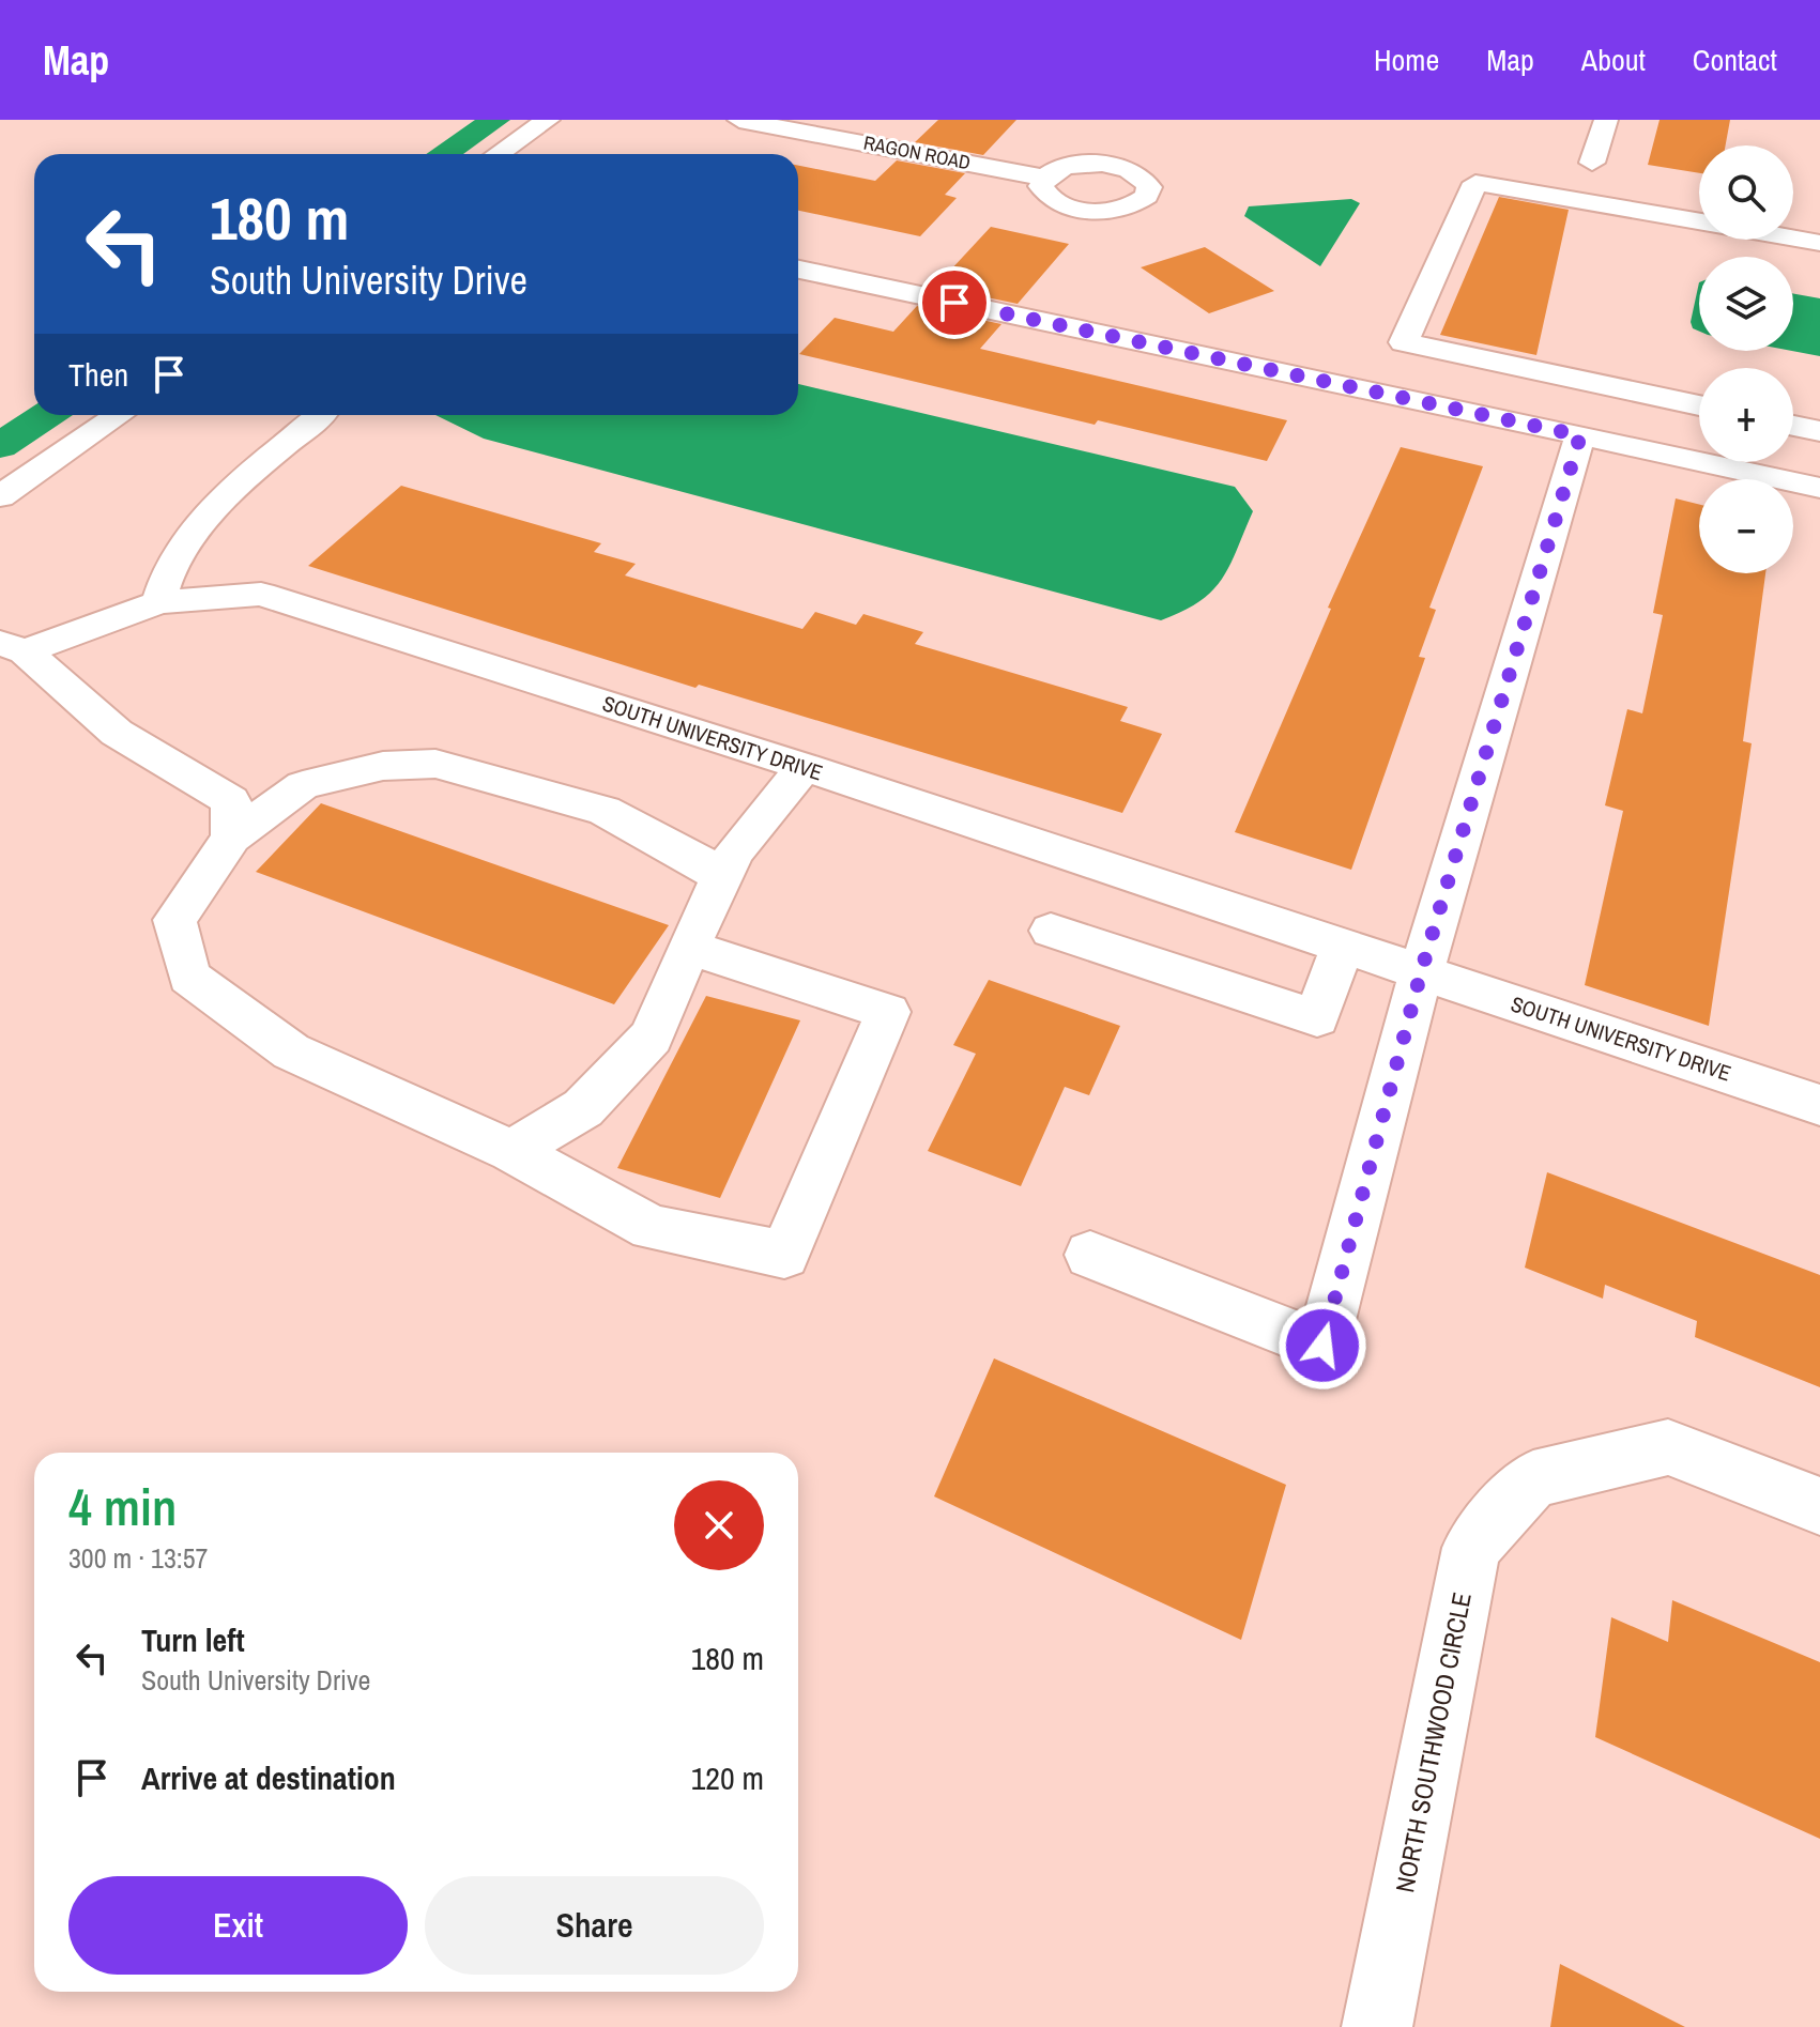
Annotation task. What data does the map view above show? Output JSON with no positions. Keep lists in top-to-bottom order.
{
  "streets": {
    "street": ["RAGON ROAD", "SOUTH UNIVERSITY DRIVE", "NORTH SOUTHWOOD CIRCLE"]
  },
  "page": {
    "header": "Map",
    "nav": [
      "Home",
      "Map",
      "About",
      "Contact"
    ],
    "map_buttons": ["+", "−"],
    "turn": ["180 m", "South University Drive"],
    "then": "Then",
    "heading": ["4 min", "300 m · 13:57"],
    "list": [
      {
        "name": "Turn left",
        "note": "South University Drive",
        "value": "180 m"
      },
      {
        "name": "Arrive at destination",
        "value": "120 m"
      }
    ],
    "buttons": ["Exit", "Share"]
  }
}
